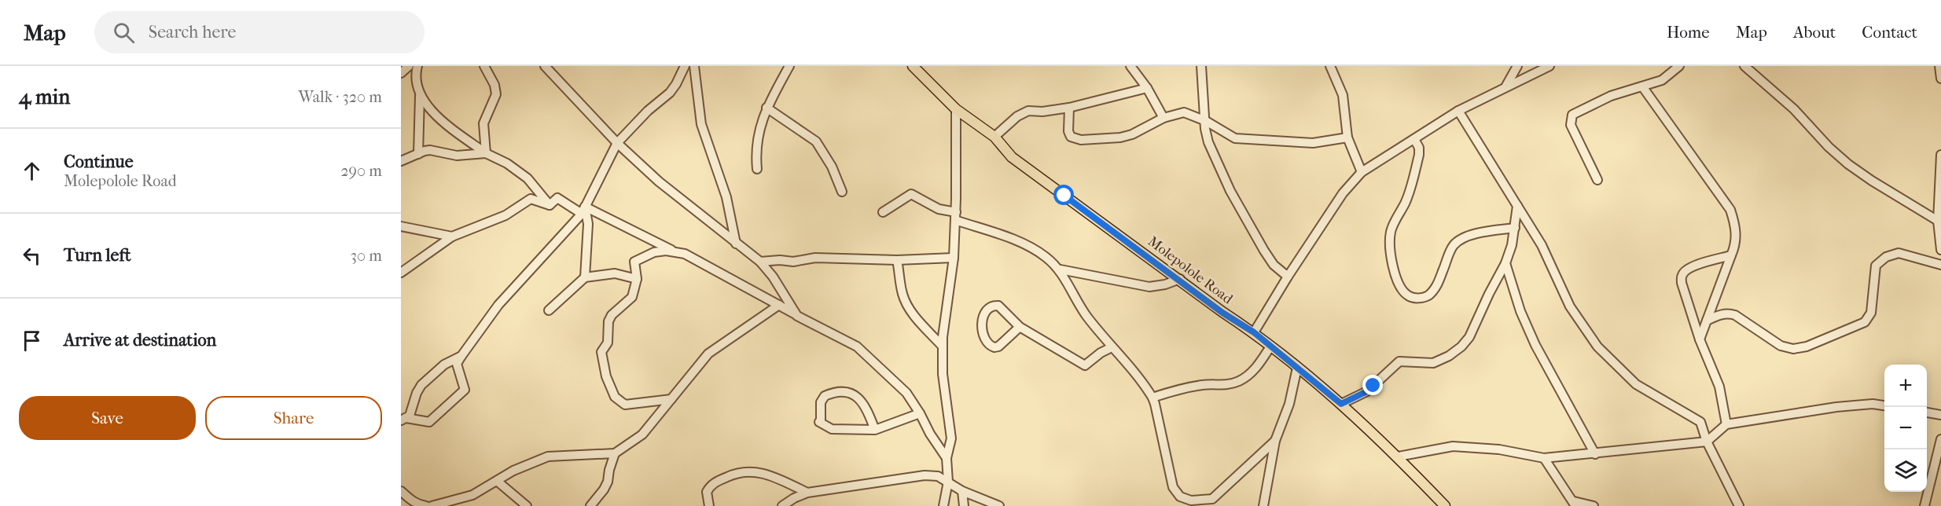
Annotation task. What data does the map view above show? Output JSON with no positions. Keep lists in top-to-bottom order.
{
  "streets": {
    "main road": ["Molepolole Road"]
  },
  "page": {
    "header": "Map",
    "search": "Search here",
    "nav": [
      "Home",
      "Map",
      "About",
      "Contact"
    ],
    "heading": ["4 min", "Walk · 320 m"],
    "list": [
      ["Continue", "Molepolole Road", "290 m"],
      ["Turn left", "30 m"],
      "Arrive at destination"
    ],
    "map_buttons": ["+", "−"],
    "buttons": ["Save", "Share"]
  }
}
